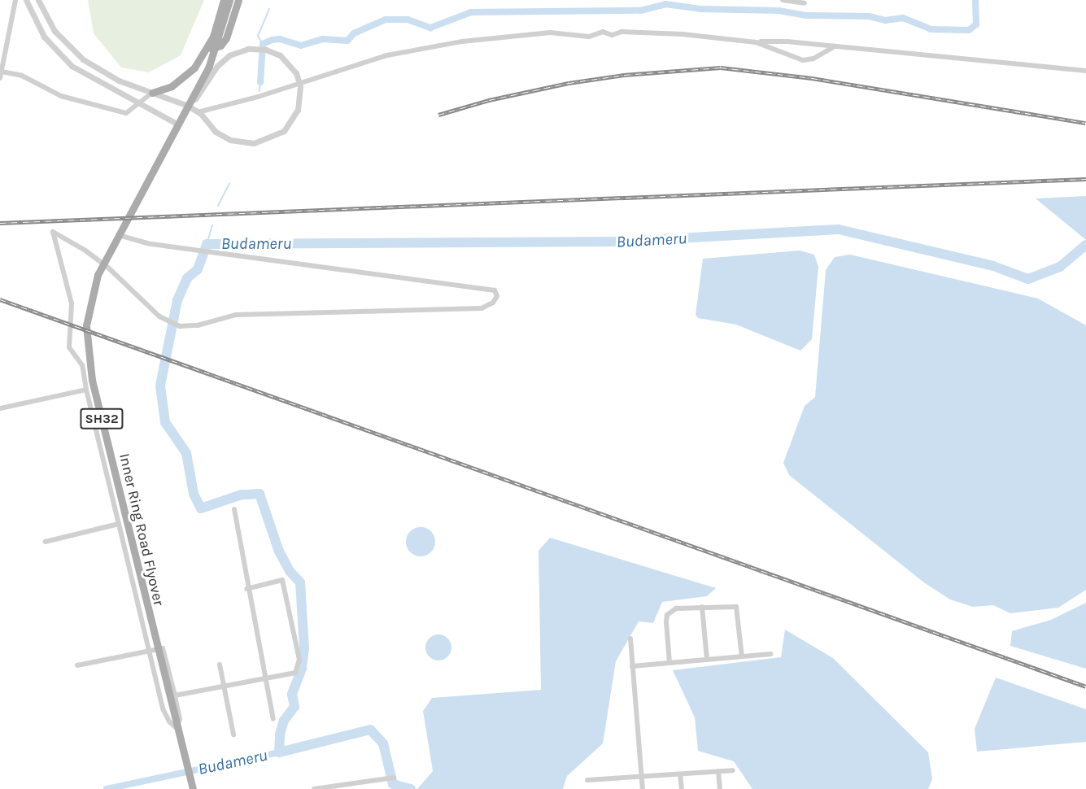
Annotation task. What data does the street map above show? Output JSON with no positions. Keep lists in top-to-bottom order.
{
  "streets": {
    "main road": ["SH32", "Inner Ring Road Flyover"]
  },
  "crossings": [
    ["SH32", "Inner Ring Road Flyover"]
  ],
  "water": ["Budameru"]
}
